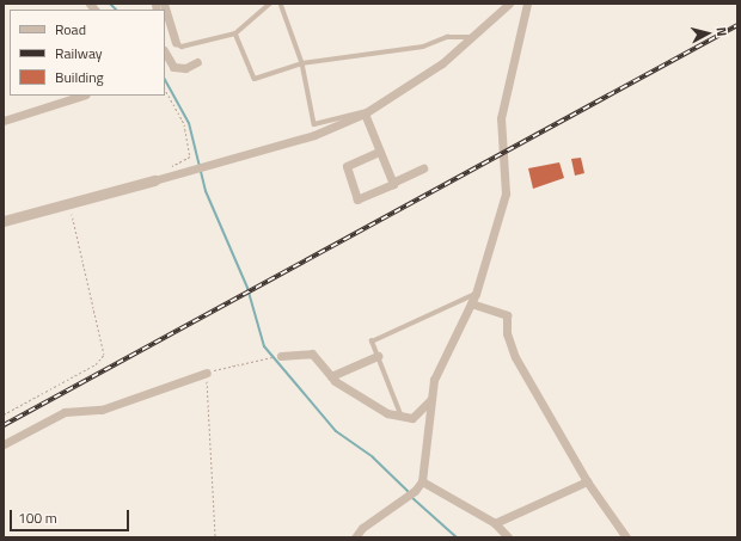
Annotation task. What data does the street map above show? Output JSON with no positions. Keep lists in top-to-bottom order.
{
  "legend": ["Road", "Railway", "Building"],
  "scale_bar": "100 m",
  "north": "right"
}
